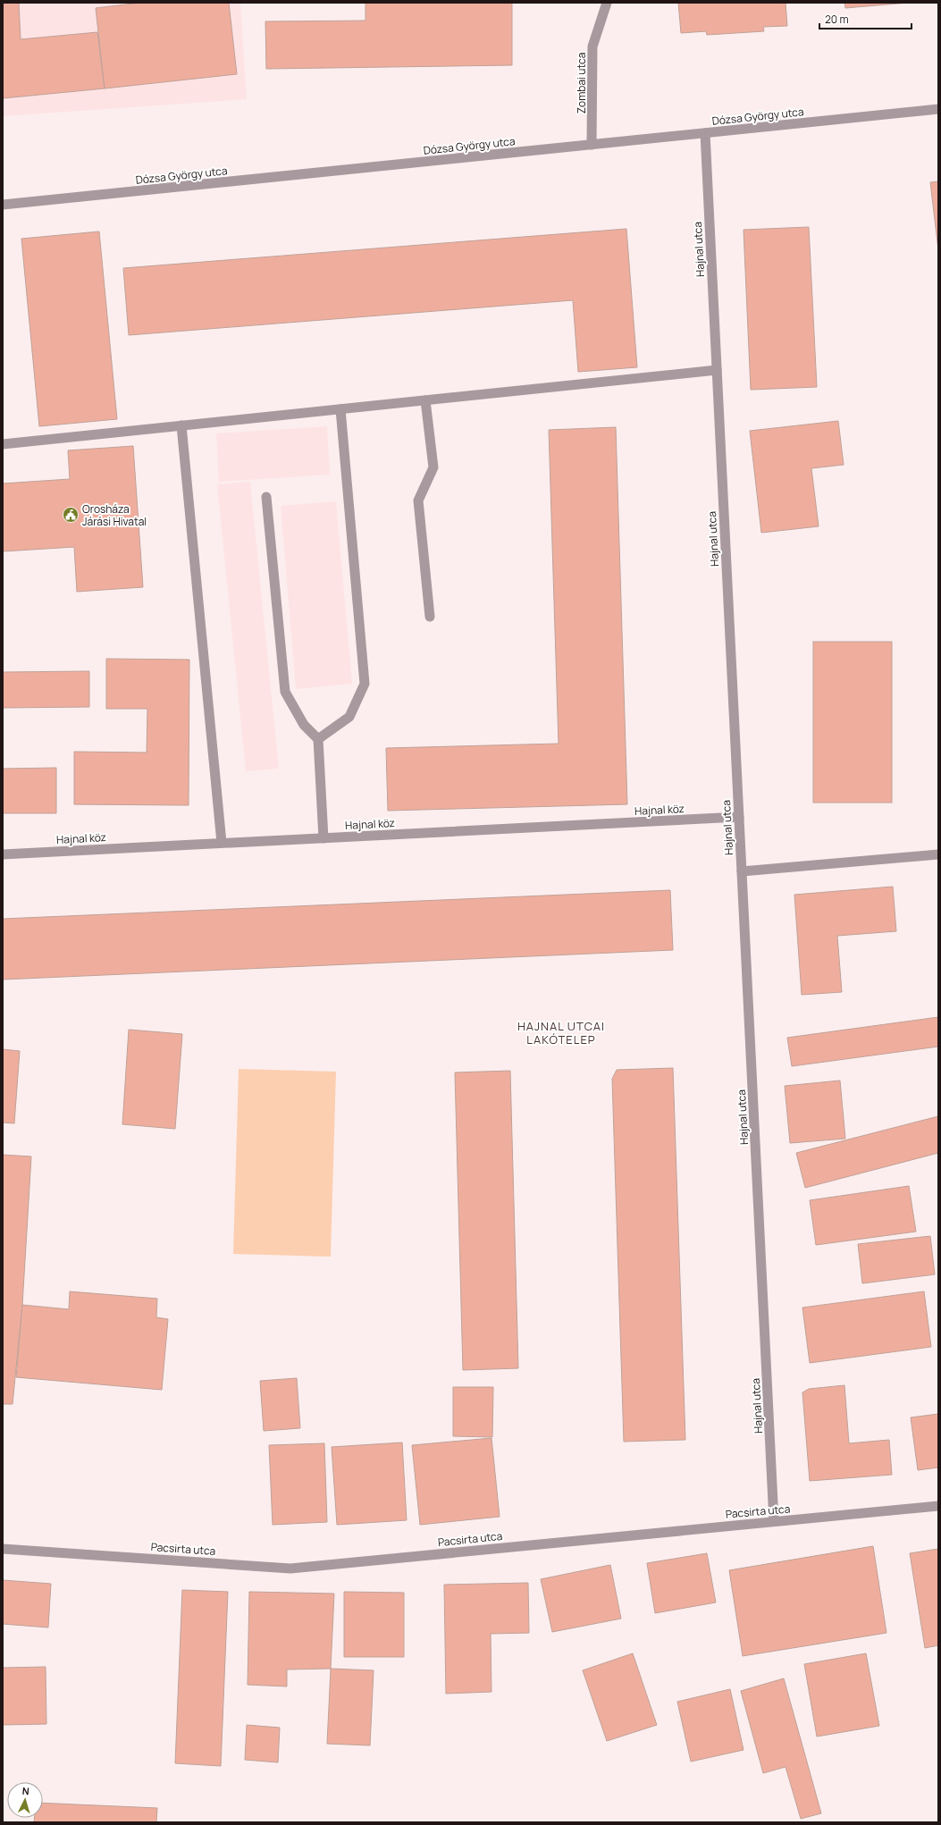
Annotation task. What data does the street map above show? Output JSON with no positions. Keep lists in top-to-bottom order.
{
  "streets": {
    "street": [
      "Zombai utca",
      "Dózsa György utca",
      "Hajnal utca",
      "Hajnal köz",
      "Pacsirta utca"
    ]
  },
  "crossings": [
    ["Zombai utca", "Dózsa György utca"],
    ["Dózsa György utca", "Hajnal utca"],
    ["Hajnal utca", "Hajnal köz"],
    ["Hajnal utca", "Pacsirta utca"]
  ],
  "districts": ["HAJNAL UTCAI LAKÓTELEP"],
  "places": {
    "public building": ["Orosháza Járási Hivatal"]
  },
  "scale_bar": "20 m",
  "north": "top"
}
